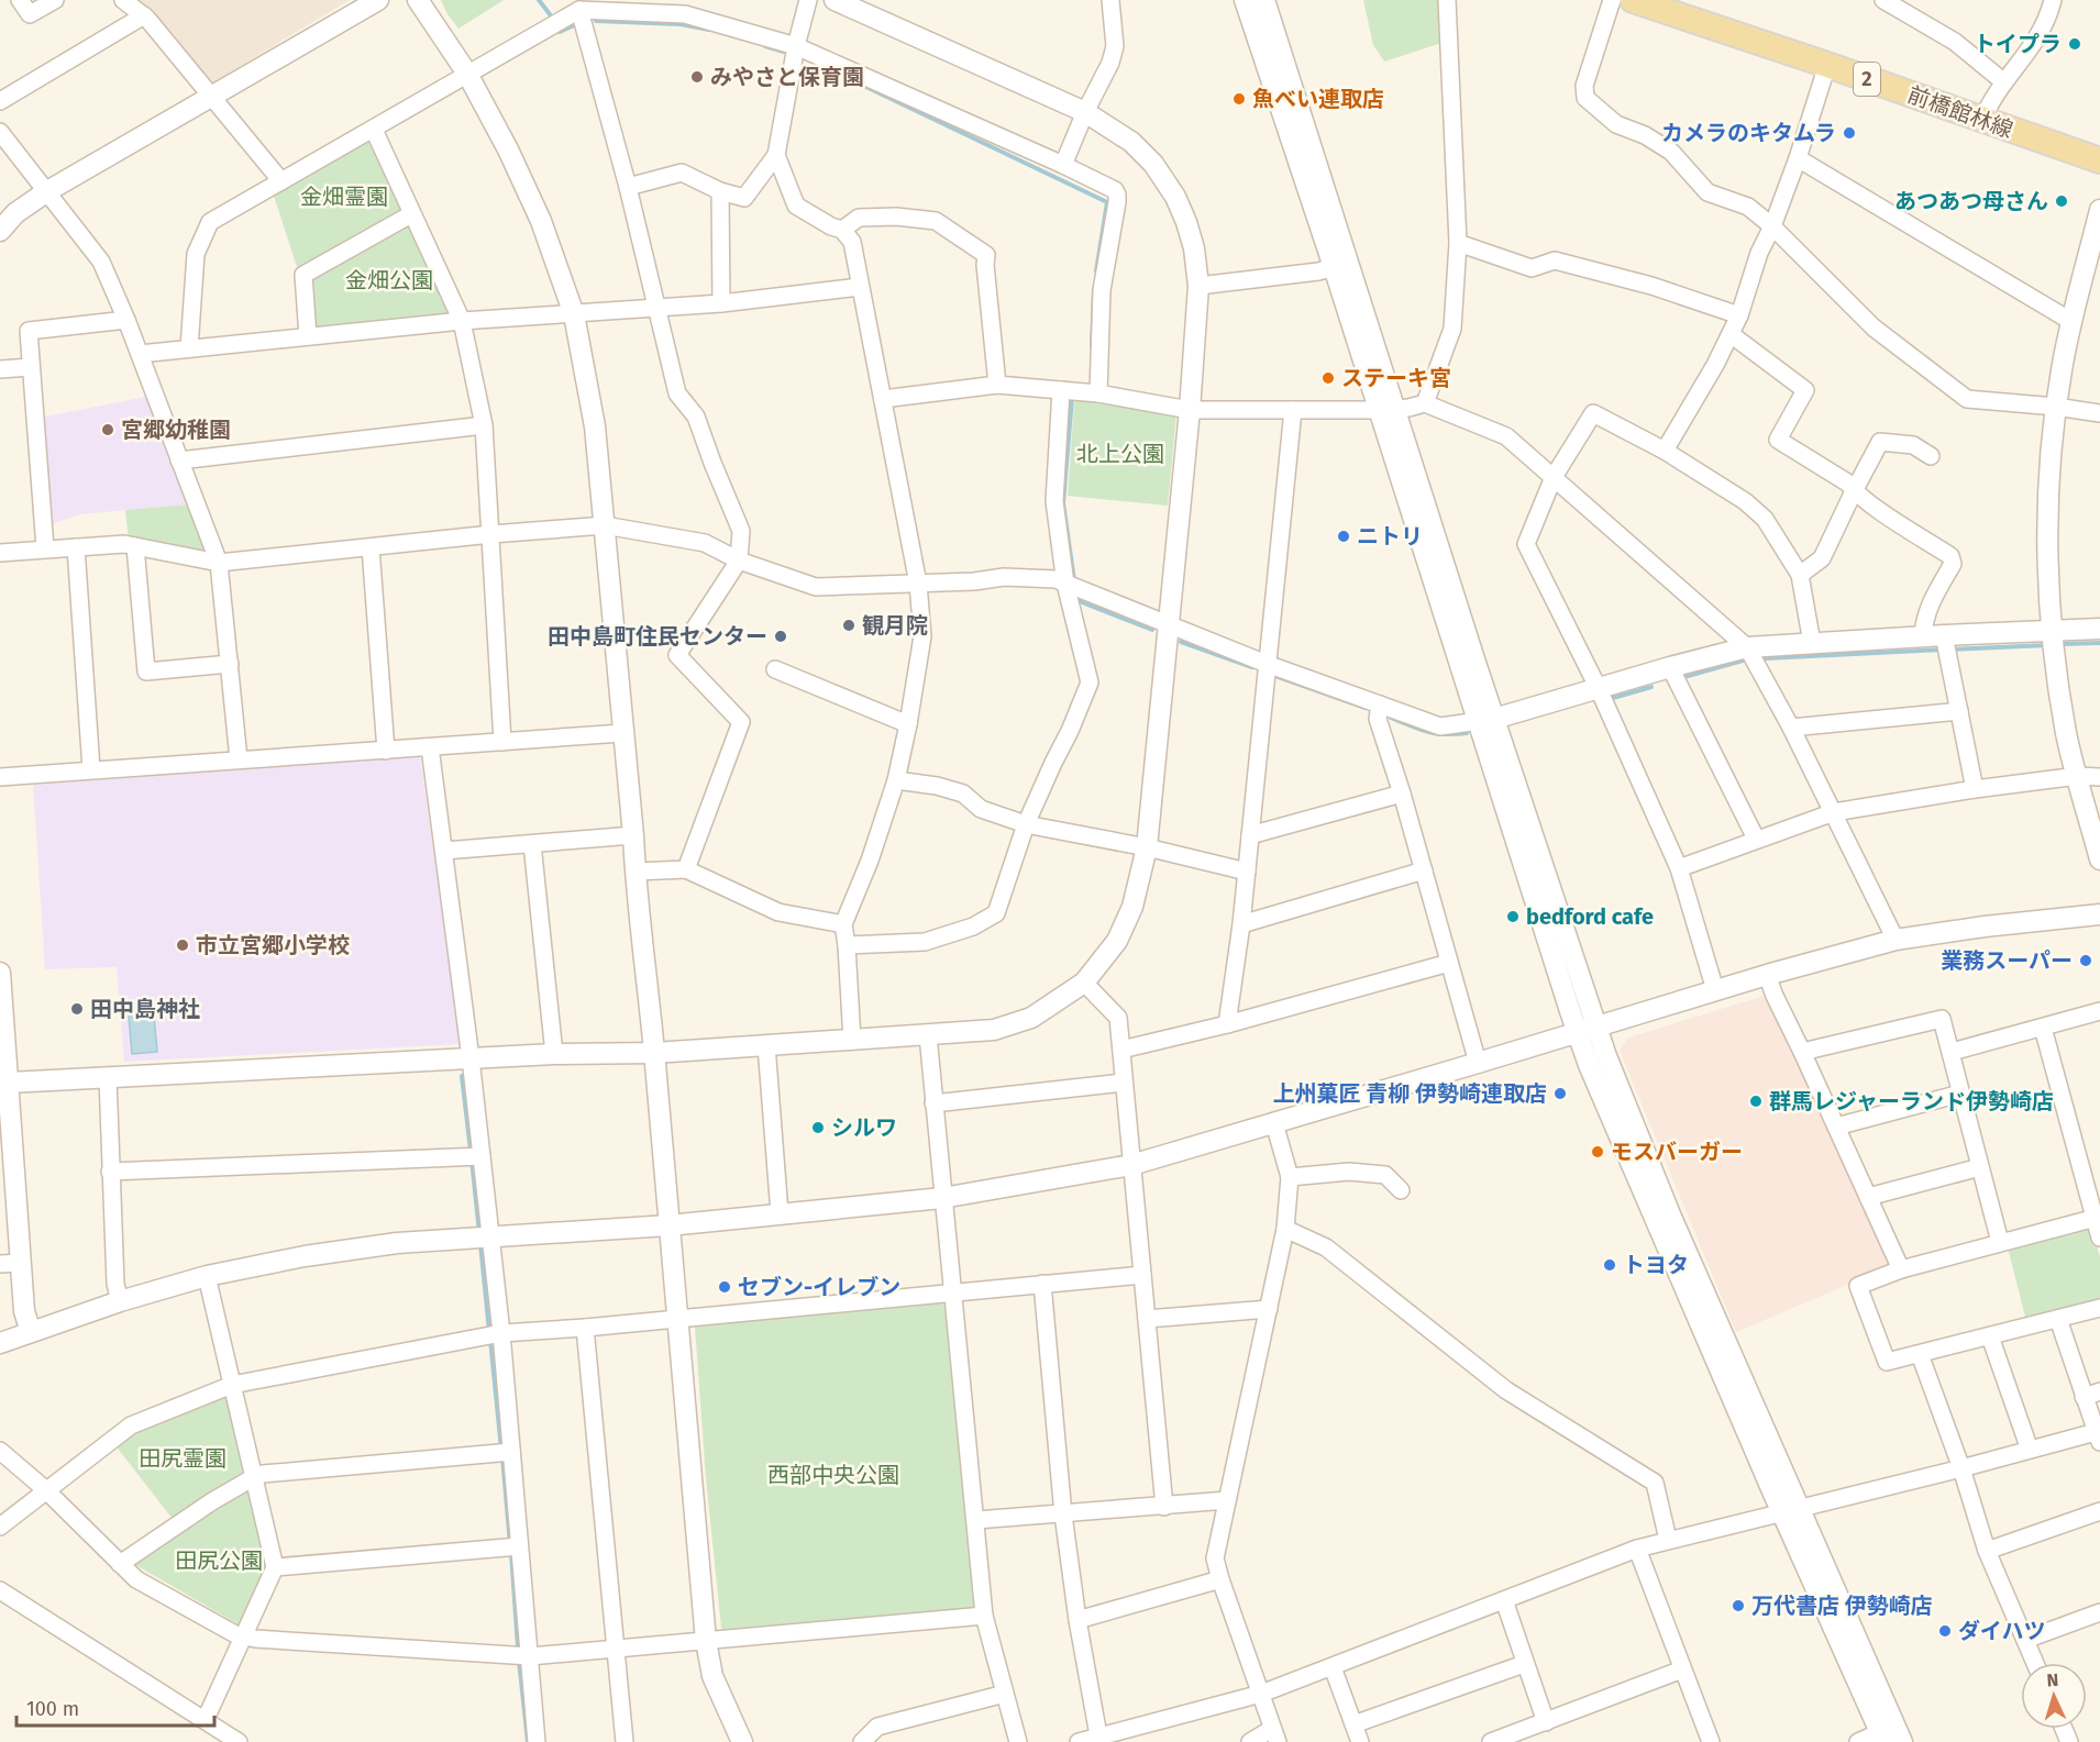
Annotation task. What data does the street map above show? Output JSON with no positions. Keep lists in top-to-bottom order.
{
  "streets": {
    "main road": ["2", "前橋館林線"]
  },
  "parks": [
    "金畑霊園",
    "金畑公園",
    "北上公園",
    "田尻霊園",
    "西部中央公園",
    "田尻公園"
  ],
  "places": [
    "トイプラ",
    "みやさと保育園",
    "魚べい連取店",
    "カメラのキタムラ",
    "あつあつ母さん",
    "ステーキ宮",
    "宮郷幼稚園",
    "ニトリ",
    "観月院",
    "田中島町住民センター",
    "bedford cafe",
    "市立宮郷小学校",
    "業務スーパー",
    "田中島神社",
    "上州菓匠 青柳 伊勢崎連取店",
    "群馬レジャーランド伊勢崎店",
    "シルワ",
    "モスバーガー",
    "トヨタ",
    "セブン-イレブン",
    "万代書店 伊勢崎店",
    "ダイハツ"
  ],
  "scale_bar": "100 m",
  "north": "top"
}
